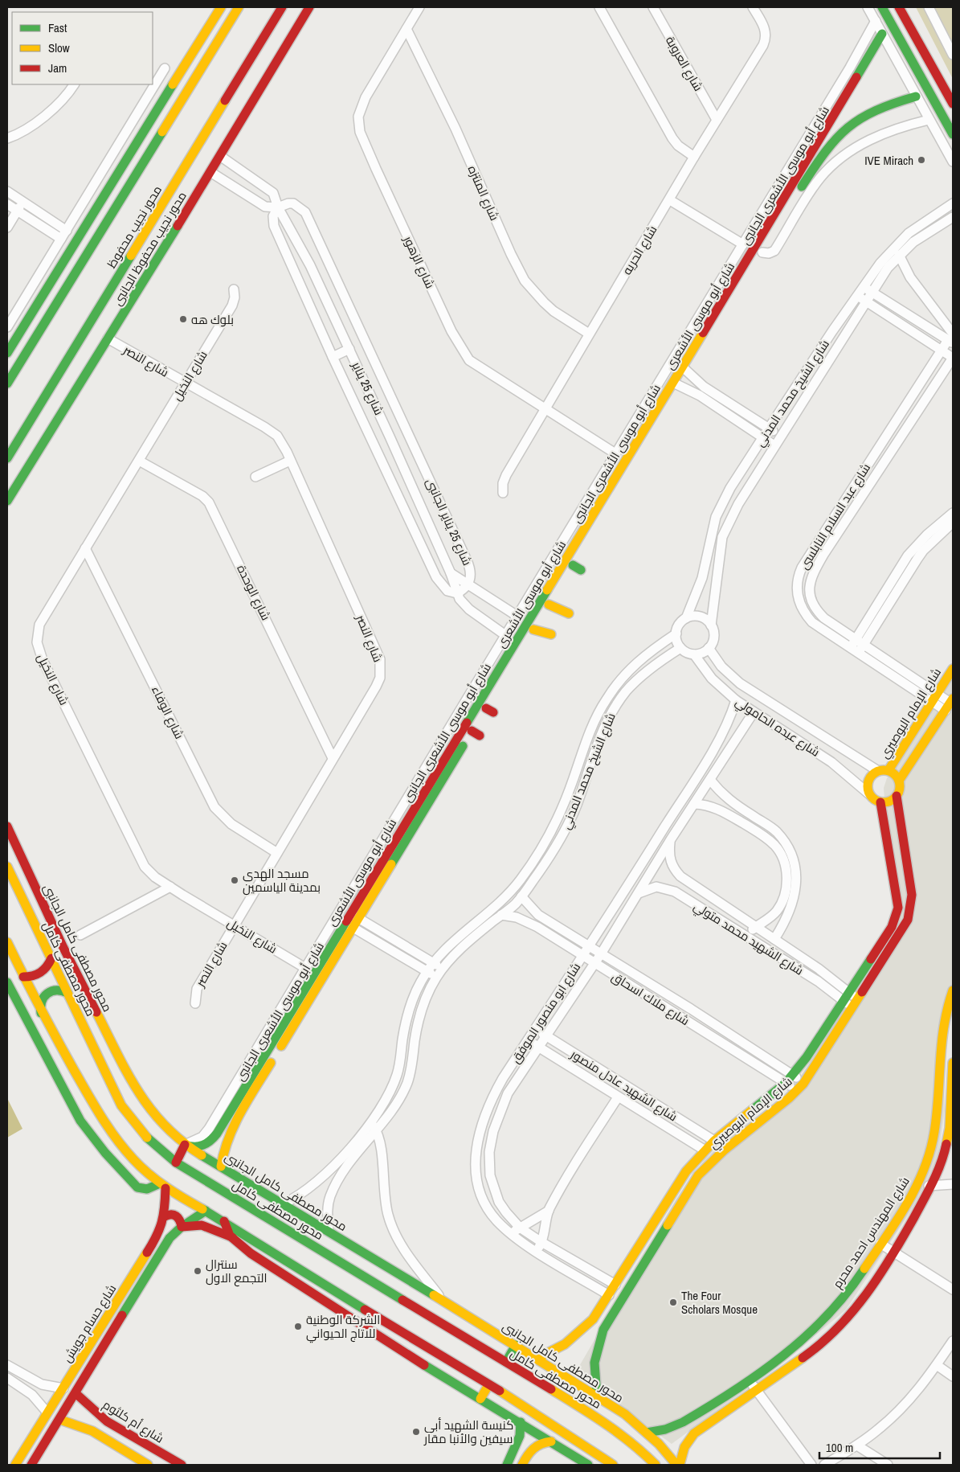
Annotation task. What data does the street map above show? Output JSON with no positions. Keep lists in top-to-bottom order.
{
  "streets": {
    "street": [
      "شارع العروبة",
      "شارع أبو موسى الأشعرى الجانبى",
      "شارع المنتزه",
      "محور نجيب محفوظ",
      "محور نجيب محفوظ الجانبى",
      "شارع الحريه",
      "شارع الزهور",
      "شارع أبو موسى الأشعرى",
      "شارع النصر",
      "شارع النخيل",
      "شارع 25 يناير",
      "شارع الشيخ محمد المدني",
      "شارع عبد السلام النابلسى",
      "شارع 25 يناير الجانبى",
      "شارع الوحدة",
      "شارع الوفاء",
      "شارع الإمام البوصيري",
      "شارع عبده الحامولي",
      "شارع الشهيد محمد متولي",
      "محور مصطفى كامل الجانبى",
      "محور مصطفى كامل",
      "شارع ملاك اسحاق",
      "شارع ابو منصور الموفق",
      "شارع الشهيد عادل منصور",
      "شارع المهندس احمد محرم",
      "شارع حسام جويش",
      "شارع أم كلثوم"
    ]
  },
  "crossings": [
    ["شارع العروبة", "شارع الحريه"],
    ["شارع أبو موسى الأشعرى الجانبى", "شارع الزهور"],
    ["شارع أبو موسى الأشعرى الجانبى", "شارع أبو موسى الأشعرى"],
    ["شارع أبو موسى الأشعرى الجانبى", "شارع النخيل"],
    ["شارع أبو موسى الأشعرى الجانبى", "شارع 25 يناير"],
    ["شارع أبو موسى الأشعرى الجانبى", "محور مصطفى كامل الجانبى"],
    ["شارع المنتزه", "شارع الحريه"],
    ["شارع المنتزه", "شارع الزهور"],
    ["محور نجيب محفوظ الجانبى", "شارع النصر"],
    ["محور نجيب محفوظ الجانبى", "شارع 25 يناير"],
    ["شارع الحريه", "شارع الزهور"],
    ["شارع أبو موسى الأشعرى", "محور مصطفى كامل الجانبى"],
    ["شارع النصر", "شارع النخيل"],
    ["شارع النصر", "شارع الوحدة"],
    ["شارع النصر", "شارع الوفاء"],
    ["شارع النخيل", "شارع الوحدة"],
    ["شارع النخيل", "شارع الوفاء"],
    ["شارع 25 يناير", "شارع 25 يناير الجانبى"],
    ["شارع الشيخ محمد المدني", "شارع عبده الحامولي"],
    ["شارع الشيخ محمد المدني", "محور مصطفى كامل الجانبى"],
    ["شارع الشيخ محمد المدني", "شارع ملاك اسحاق"],
    ["شارع عبد السلام النابلسى", "شارع الإمام البوصيري"],
    ["شارع الإمام البوصيري", "شارع عبده الحامولي"],
    ["شارع الإمام البوصيري", "شارع الشهيد محمد متولي"],
    ["شارع الإمام البوصيري", "محور مصطفى كامل الجانبى"],
    ["شارع الإمام البوصيري", "شارع ملاك اسحاق"],
    ["شارع الإمام البوصيري", "شارع ابو منصور الموفق"],
    ["شارع الإمام البوصيري", "شارع الشهيد عادل منصور"],
    ["شارع عبده الحامولي", "شارع ابو منصور الموفق"],
    ["شارع الشهيد محمد متولي", "شارع ابو منصور الموفق"],
    ["محور مصطفى كامل الجانبى", "شارع المهندس احمد محرم"],
    ["شارع ملاك اسحاق", "شارع ابو منصور الموفق"],
    ["شارع ابو منصور الموفق", "شارع الشهيد عادل منصور"],
    ["شارع حسام جويش", "شارع أم كلثوم"]
  ],
  "places": [
    "IVE Mirach",
    "بلوك هه",
    "مسجد الهدى بمدينة الياسمين",
    "سنترال التجمع الاول",
    "The Four Scholars Mosque",
    "الشركة الوطنية للاتاج الحيواني",
    "كنيسة الشهيد أبي سيفين والأنبا مقار"
  ],
  "legend": ["Fast", "Slow", "Jam"],
  "scale_bar": "100 m"
}
